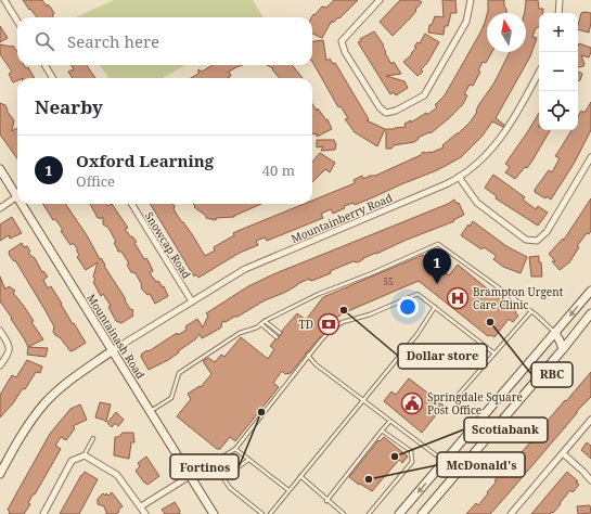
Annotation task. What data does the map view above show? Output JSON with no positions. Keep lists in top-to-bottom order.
{
  "streets": {
    "street": ["Mountainberry Road", "Snowcap Road", "Mountainash Road"]
  },
  "crossings": [
    ["Mountainberry Road", "Snowcap Road"],
    ["Mountainberry Road", "Mountainash Road"]
  ],
  "places": {
    "hospital": ["Brampton Urgent Care Clinic"],
    "other": [
      "Dollar store",
      "RBC",
      "Fortinos",
      "Scotiabank",
      "McDonald's"
    ],
    "bank": ["TD"],
    "public building": ["Springdale Square Post Office"]
  },
  "house_numbers": ["55"],
  "north": "top",
  "page": {
    "map_buttons": ["+", "−"],
    "search": "Search here",
    "heading": "Nearby",
    "list": [
      {
        "mark": "1",
        "name": "Oxford Learning",
        "note": "Office",
        "value": "40 m"
      }
    ],
    "pins": "1"
  }
}
